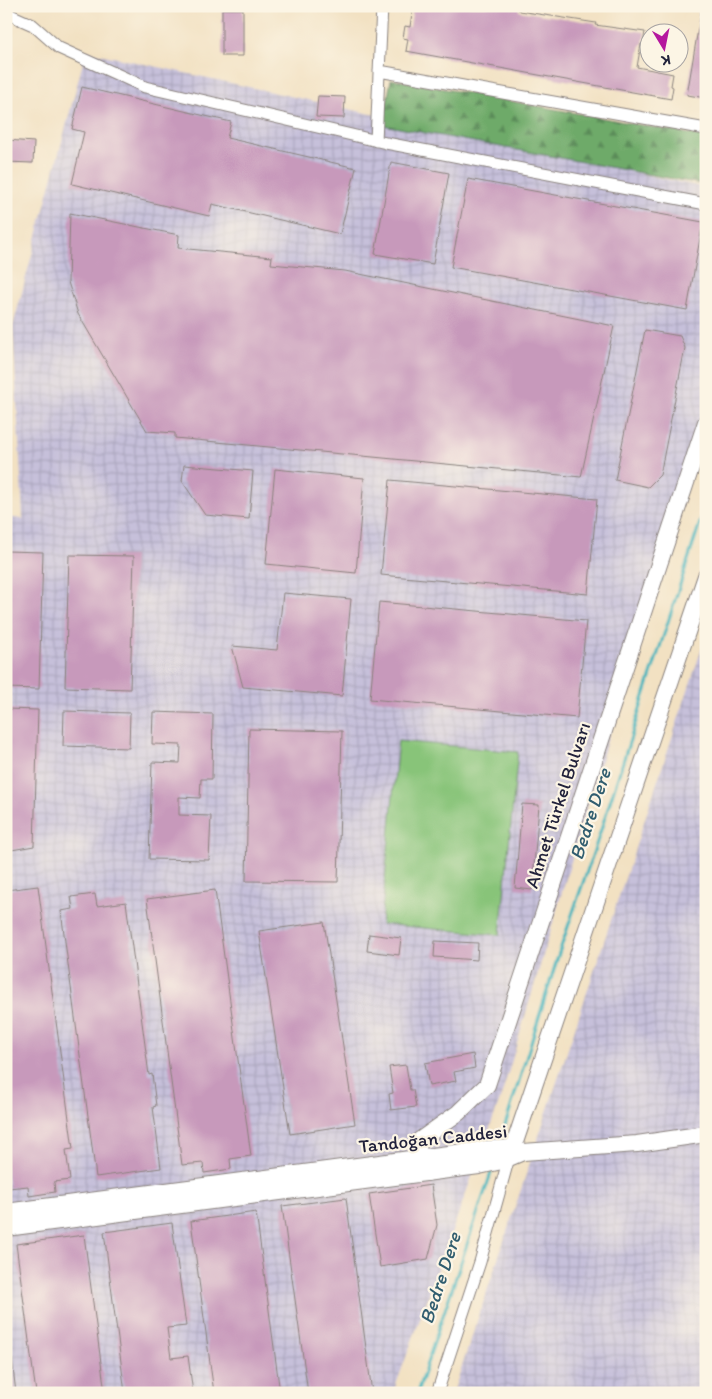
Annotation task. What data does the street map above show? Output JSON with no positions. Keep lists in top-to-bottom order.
{
  "streets": {
    "street": ["Ahmet Türkel Bulvarı", "Tandoğan Caddesi"]
  },
  "crossings": [
    ["Ahmet Türkel Bulvarı", "Tandoğan Caddesi"]
  ],
  "water": ["Bedre Dere"],
  "north": "bottom"
}
